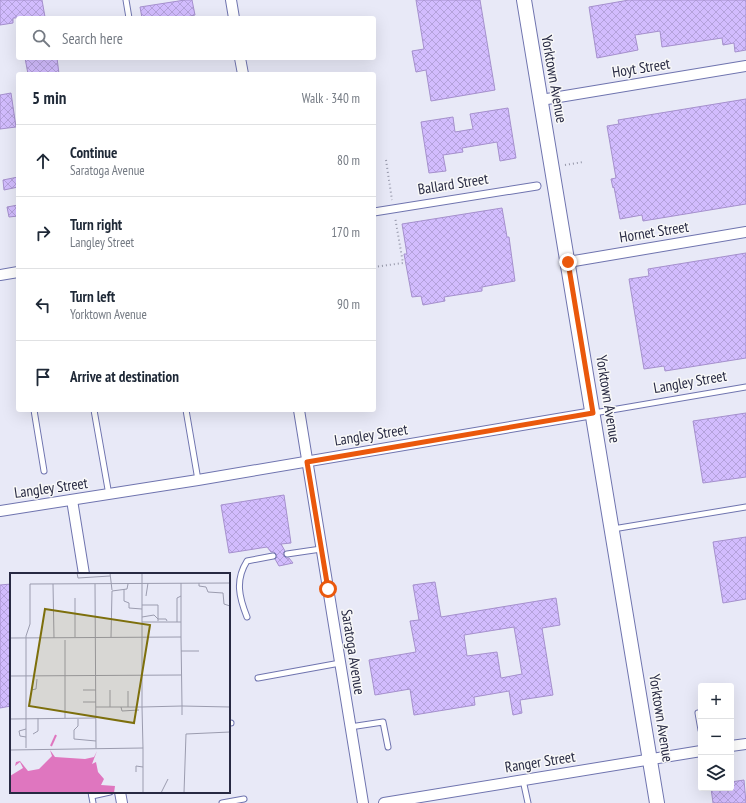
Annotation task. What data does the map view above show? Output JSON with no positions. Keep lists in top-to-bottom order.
{
  "streets": {
    "main road": ["Yorktown Avenue"],
    "street": [
      "Hoyt Street",
      "Ballard Street",
      "Hornet Street",
      "Langley Street",
      "Saratoga Avenue",
      "Ranger Street"
    ]
  },
  "crossings": [
    ["Hoyt Street", "Yorktown Avenue"],
    ["Yorktown Avenue", "Hornet Street"],
    ["Yorktown Avenue", "Langley Street"],
    ["Yorktown Avenue", "Ranger Street"],
    ["Langley Street", "Saratoga Avenue"]
  ],
  "page": {
    "search": "Search here",
    "heading": ["5 min", "Walk · 340 m"],
    "list": [
      ["Continue", "Saratoga Avenue", "80 m"],
      ["Turn right", "Langley Street", "170 m"],
      ["Turn left", "Yorktown Avenue", "90 m"],
      "Arrive at destination"
    ],
    "map_buttons": ["+", "−"]
  }
}
